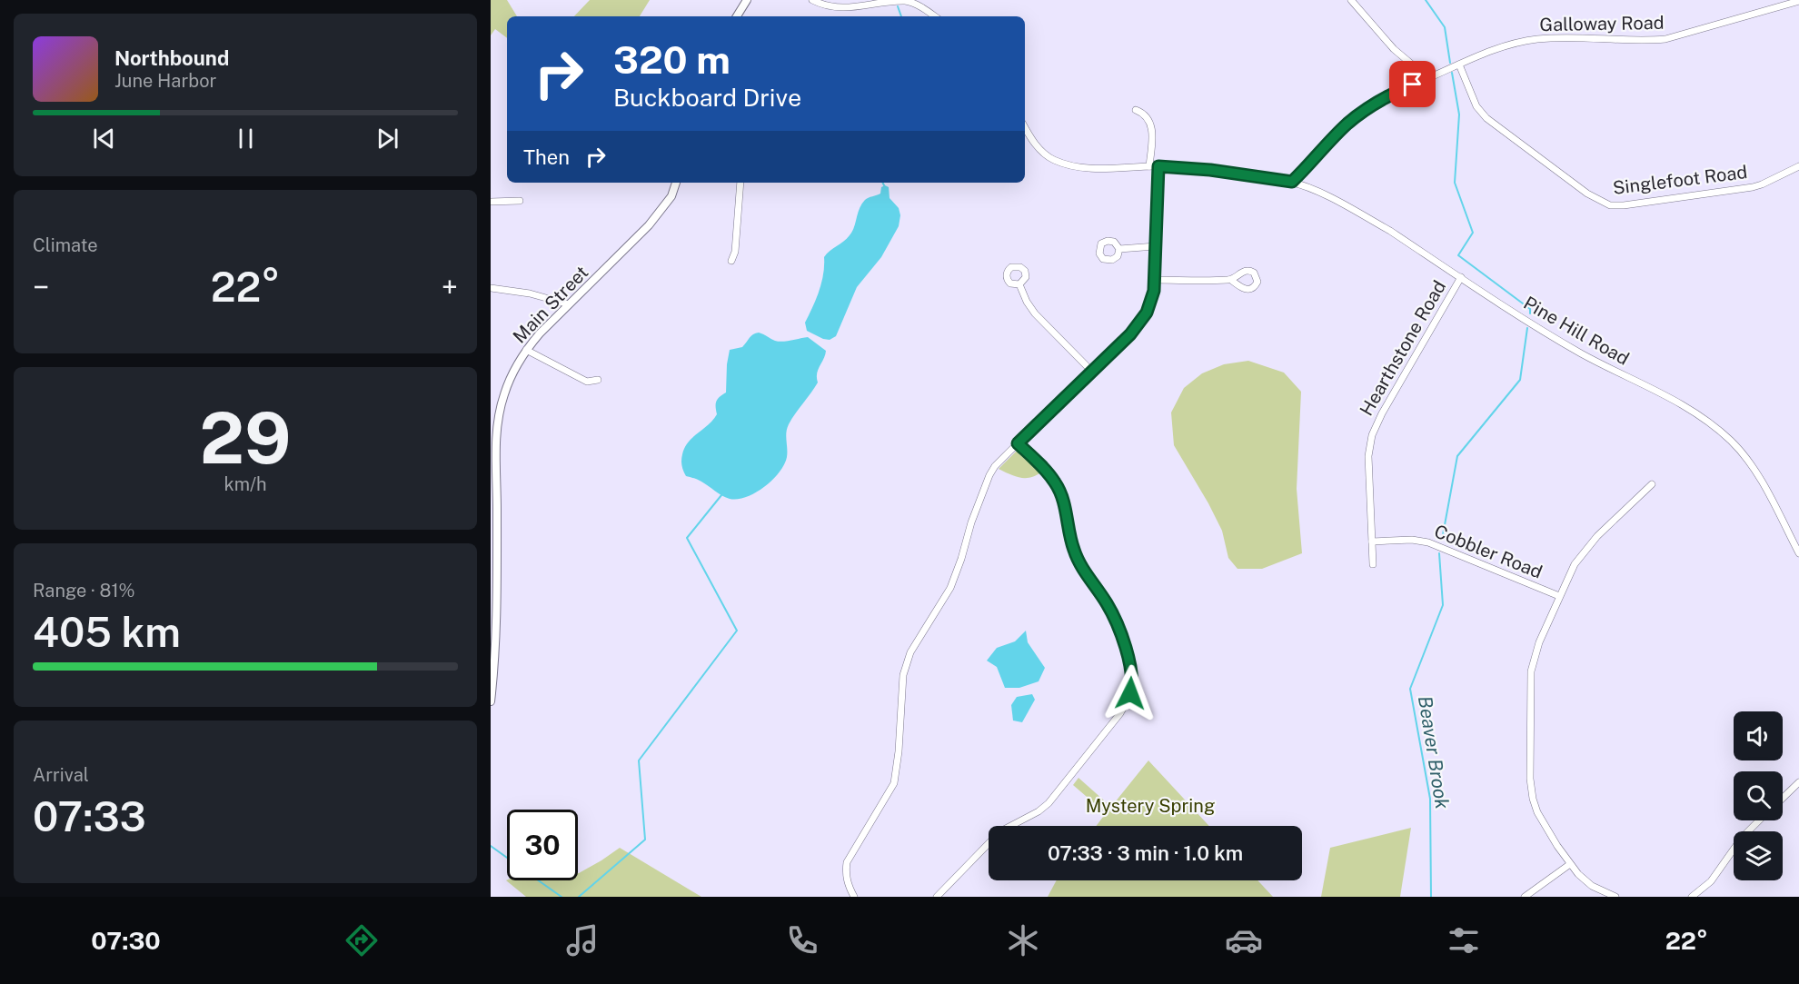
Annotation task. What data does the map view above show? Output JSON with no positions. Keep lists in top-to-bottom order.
{
  "streets": {
    "main road": ["Main Street"],
    "street": [
      "Galloway Road",
      "Singlefoot Road",
      "Pine Hill Road",
      "Hearthstone Road",
      "Cobbler Road"
    ]
  },
  "crossings": [
    ["Galloway Road", "Singlefoot Road"],
    ["Galloway Road", "Pine Hill Road"],
    ["Pine Hill Road", "Hearthstone Road"],
    ["Hearthstone Road", "Cobbler Road"]
  ],
  "water": ["Beaver Brook"],
  "parks": ["Mystery Spring"],
  "page": {
    "turn": ["320 m", "Buckboard Drive"],
    "song": ["Northbound", "June Harbor"],
    "then": "Then",
    "tile": [
      "Climate",
      ["29", "km/h"],
      ["Range · 81%", "405 km"],
      ["Arrival", "07:33"]
    ],
    "heat": ["−", "22°", "+"],
    "limit": "30",
    "trip": "07:33 · 3 min · 1.0 km",
    "tabs": ["07:30", "22°"]
  }
}
